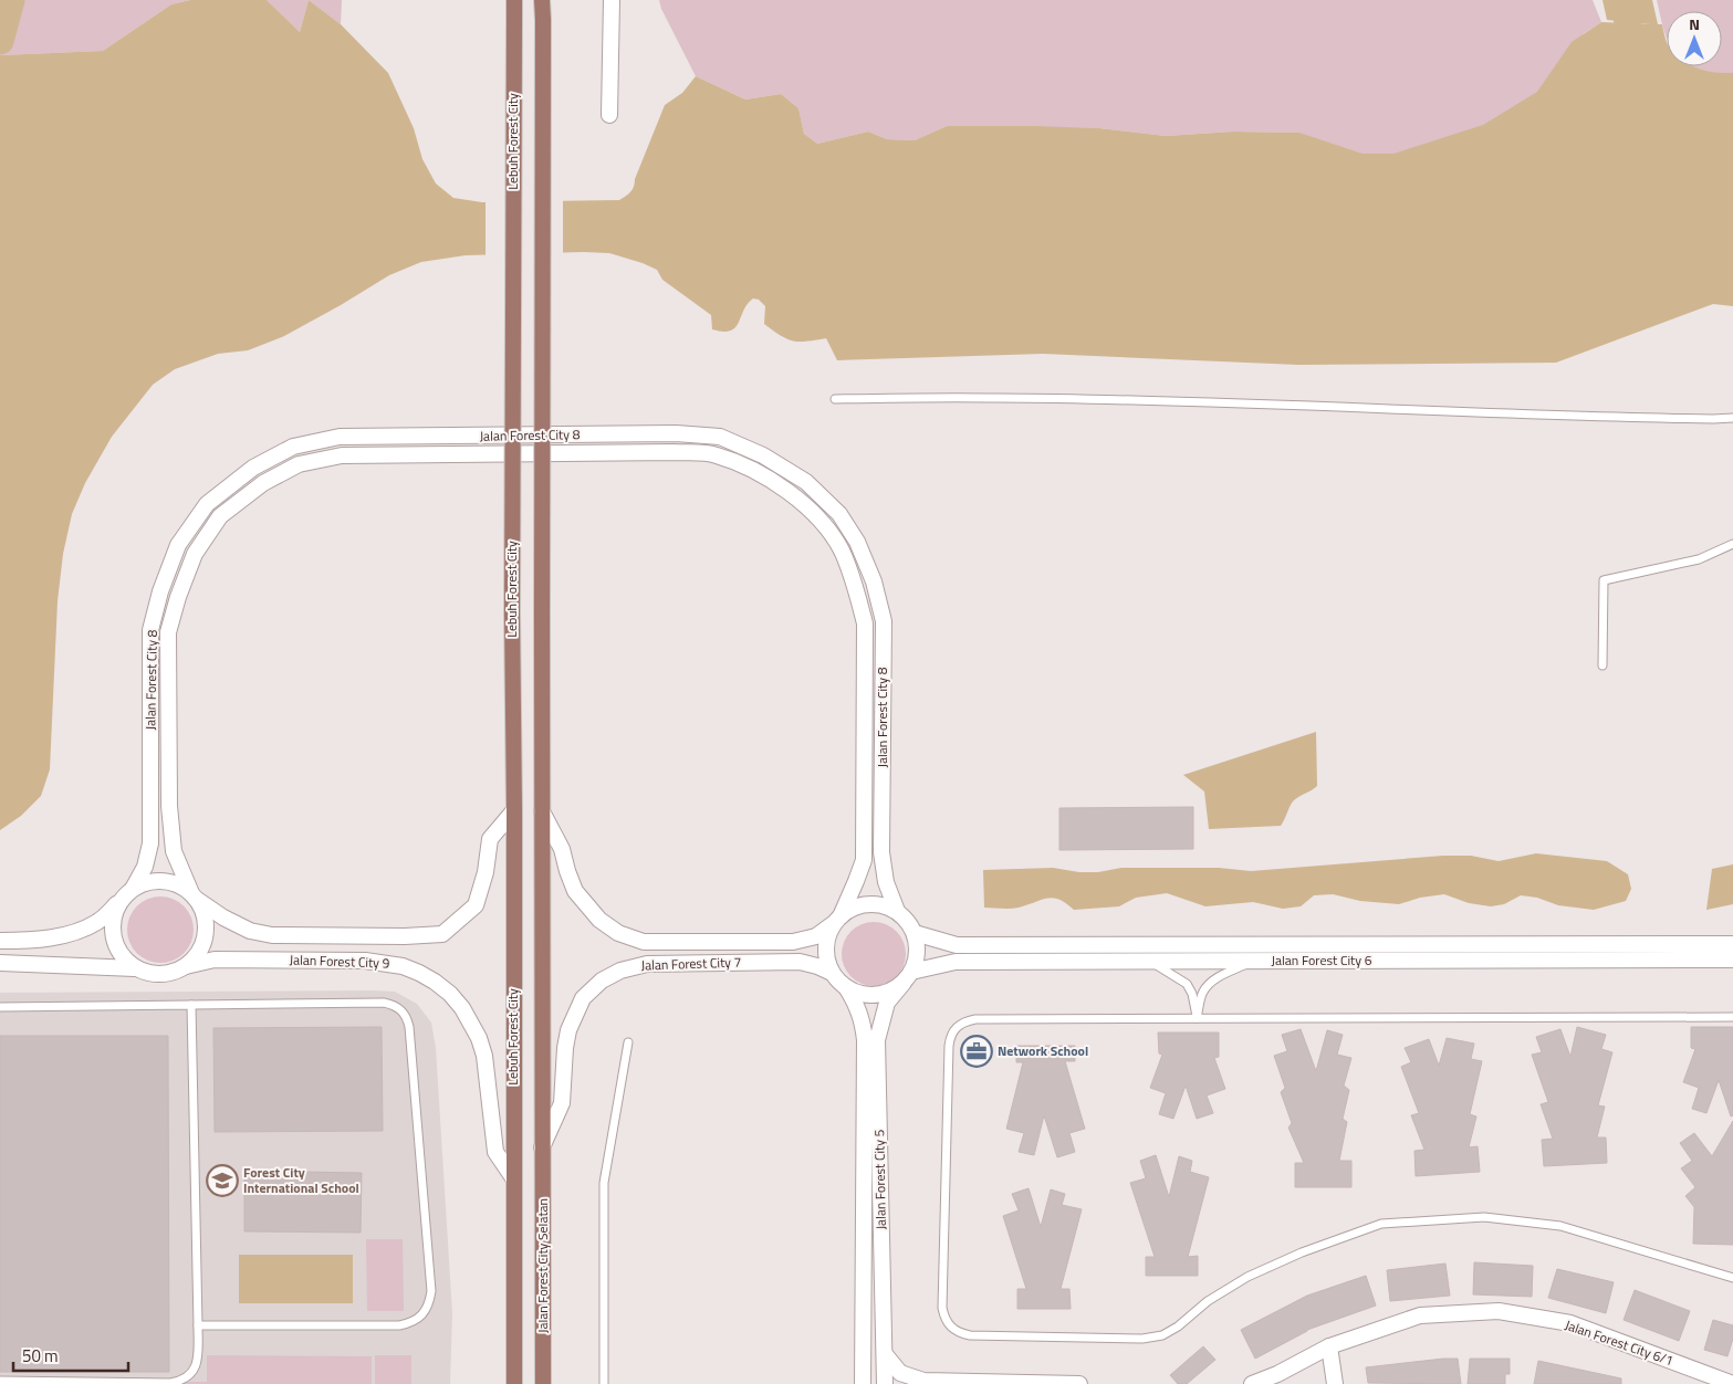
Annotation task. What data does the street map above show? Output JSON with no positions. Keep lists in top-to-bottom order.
{
  "streets": {
    "main road": ["Lebuh Forest City", "Jalan Forest City Selatan"],
    "street": [
      "Jalan Forest City 8",
      "Jalan Forest City 6",
      "Jalan Forest City 9",
      "Jalan Forest City 7",
      "Jalan Forest City 5",
      "Jalan Forest City 6/1"
    ]
  },
  "crossings": [
    ["Lebuh Forest City", "Jalan Forest City 9"],
    ["Jalan Forest City 8", "Jalan Forest City 6"],
    ["Jalan Forest City 8", "Jalan Forest City 9"],
    ["Jalan Forest City 8", "Jalan Forest City 7"],
    ["Jalan Forest City 8", "Jalan Forest City 5"],
    ["Jalan Forest City 6", "Jalan Forest City 7"],
    ["Jalan Forest City 6", "Jalan Forest City 5"],
    ["Jalan Forest City 7", "Jalan Forest City 5"],
    ["Jalan Forest City 7", "Jalan Forest City Selatan"]
  ],
  "places": {
    "office": ["Network School"],
    "school or university": ["Forest City International School"]
  },
  "scale_bar": "50 m",
  "north": "top"
}
